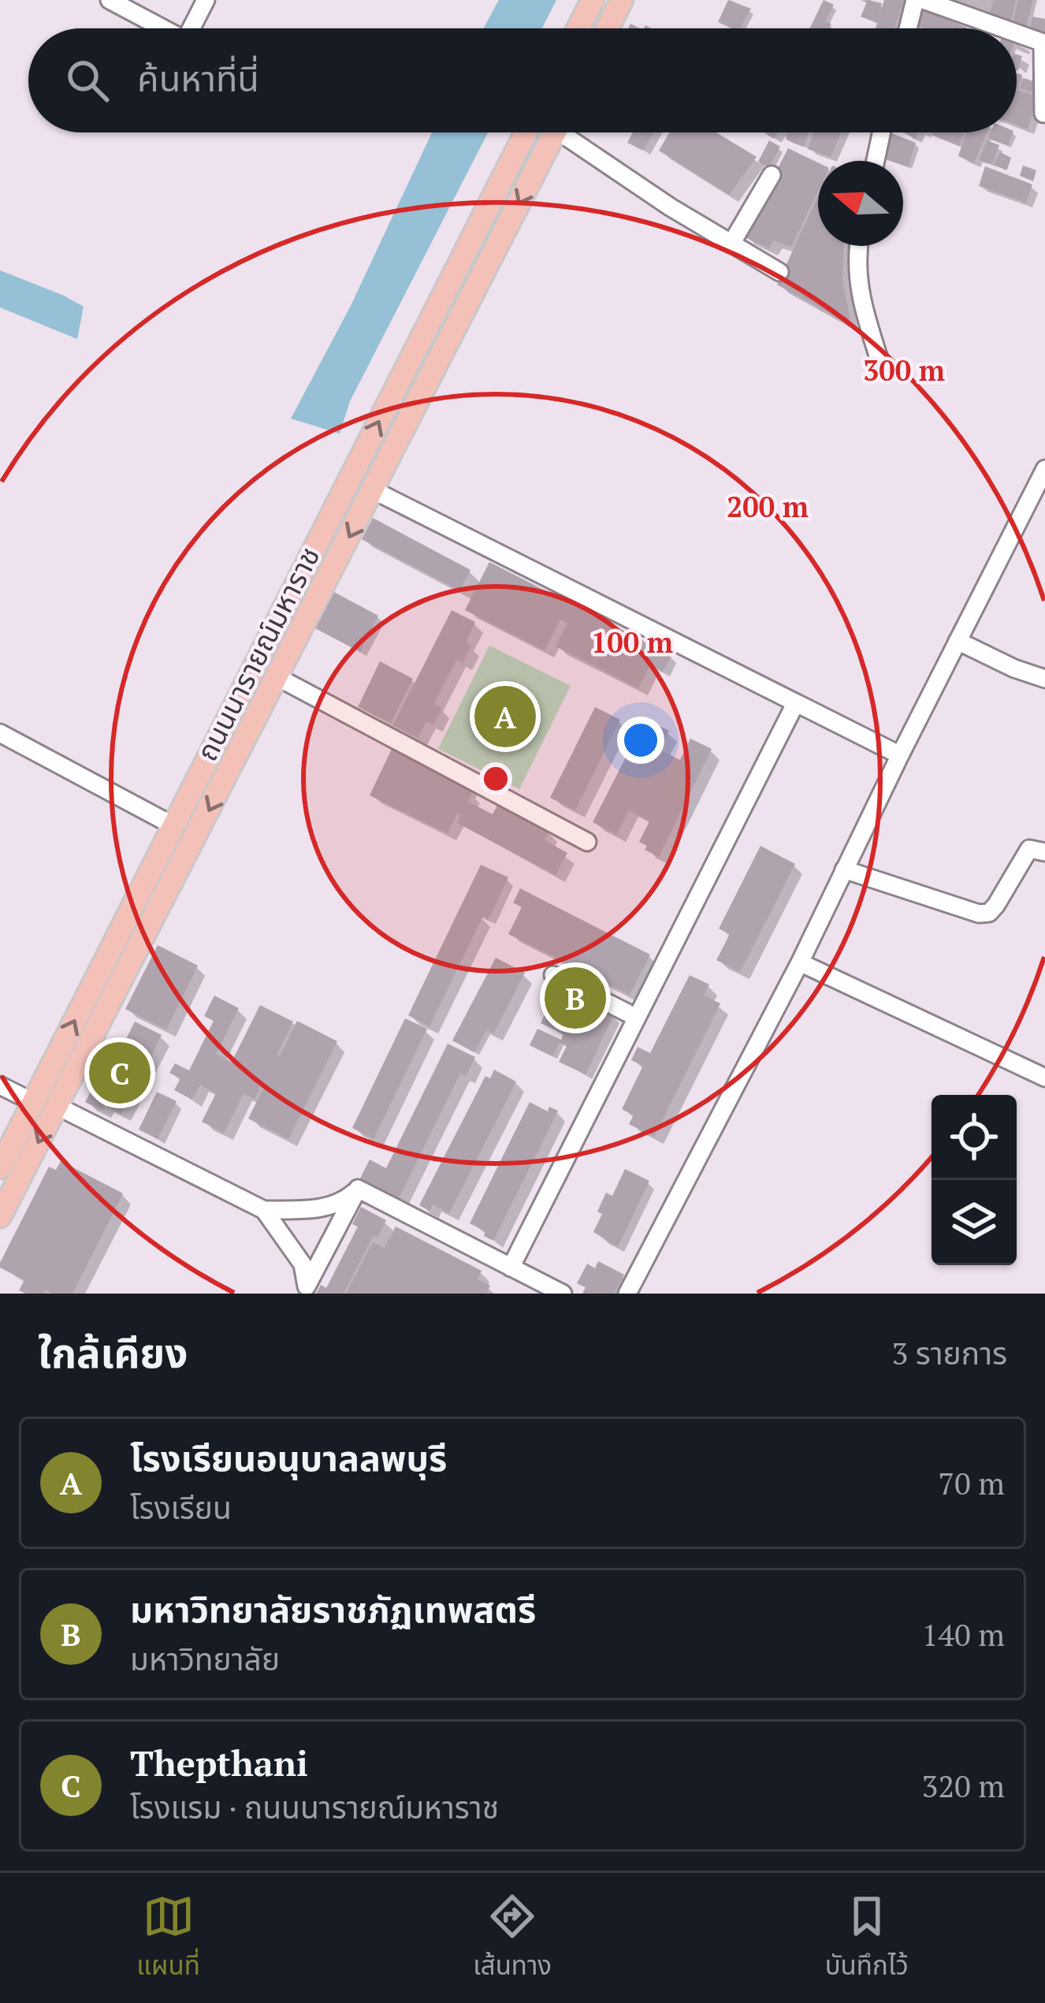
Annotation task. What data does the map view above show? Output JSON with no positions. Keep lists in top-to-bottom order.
{
  "streets": {
    "main road": ["ถนนนารายณ์มหาราช"]
  },
  "north": "left",
  "page": {
    "search": "ค้นหาที่นี่",
    "pins": ["A", "B", "C"],
    "heading": ["ใกล้เคียง", "3 รายการ"],
    "list": [
      {
        "mark": "A",
        "name": "โรงเรียนอนุบาลลพบุรี",
        "note": "โรงเรียน",
        "value": "70 m"
      },
      {
        "mark": "B",
        "name": "มหาวิทยาลัยราชภัฏเทพสตรี",
        "note": "มหาวิทยาลัย",
        "value": "140 m"
      },
      {
        "mark": "C",
        "name": "Thepthani",
        "note": "โรงแรม · ถนนนารายณ์มหาราช",
        "value": "320 m"
      }
    ],
    "nav": ["แผนที่", "เส้นทาง", "บันทึกไว้"]
  },
  "rings": ["300 m", "200 m", "100 m"]
}
